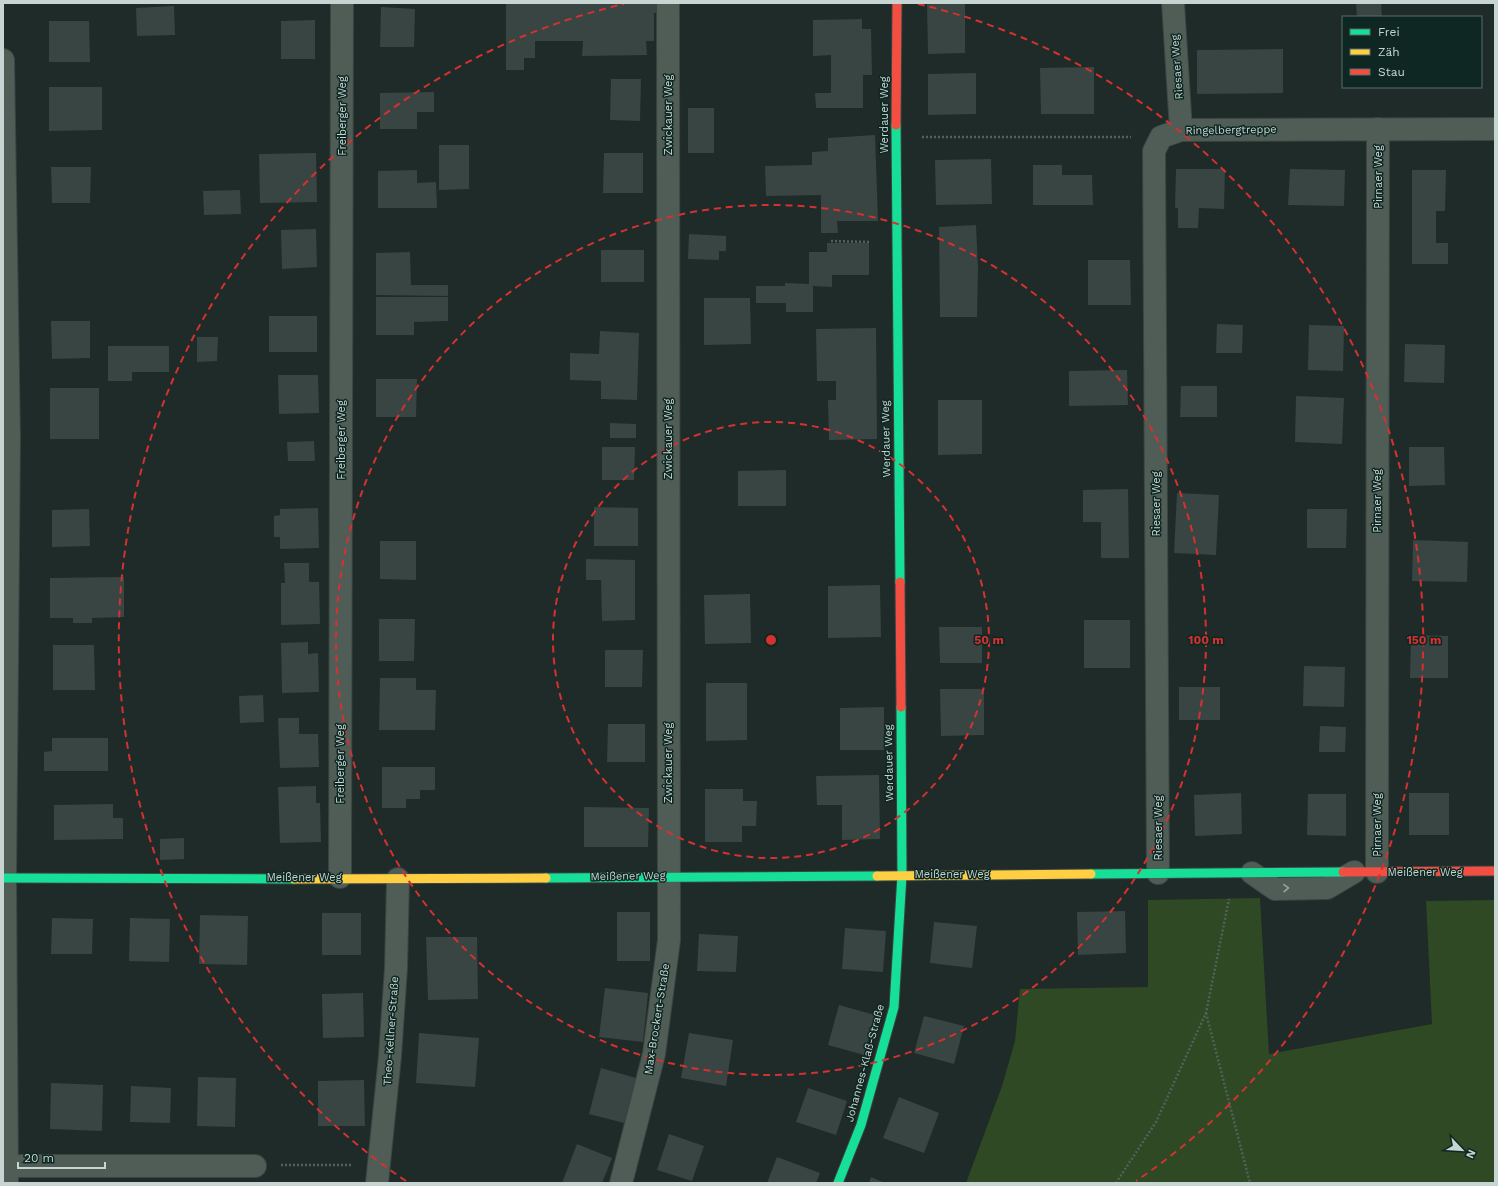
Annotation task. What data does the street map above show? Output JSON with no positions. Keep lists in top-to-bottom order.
{
  "streets": {
    "street": [
      "Riesaer Weg",
      "Zwickauer Weg",
      "Werdauer Weg",
      "Freiberger Weg",
      "Ringelbergtreppe",
      "Pirnaer Weg",
      "Meißener Weg",
      "Max-Brockert-Straße",
      "Theo-Kellner-Straße",
      "Johannes-Klaß-Straße"
    ]
  },
  "crossings": [
    ["Riesaer Weg", "Ringelbergtreppe"],
    ["Riesaer Weg", "Meißener Weg"],
    ["Zwickauer Weg", "Meißener Weg"],
    ["Zwickauer Weg", "Max-Brockert-Straße"],
    ["Werdauer Weg", "Meißener Weg"],
    ["Werdauer Weg", "Johannes-Klaß-Straße"],
    ["Freiberger Weg", "Meißener Weg"],
    ["Ringelbergtreppe", "Pirnaer Weg"],
    ["Pirnaer Weg", "Meißener Weg"],
    ["Meißener Weg", "Max-Brockert-Straße"],
    ["Meißener Weg", "Theo-Kellner-Straße"],
    ["Meißener Weg", "Johannes-Klaß-Straße"]
  ],
  "legend": ["Frei", "Zäh", "Stau"],
  "scale_bar": "20 m",
  "north": "bottom right",
  "rings": ["50 m", "100 m", "150 m"]
}
